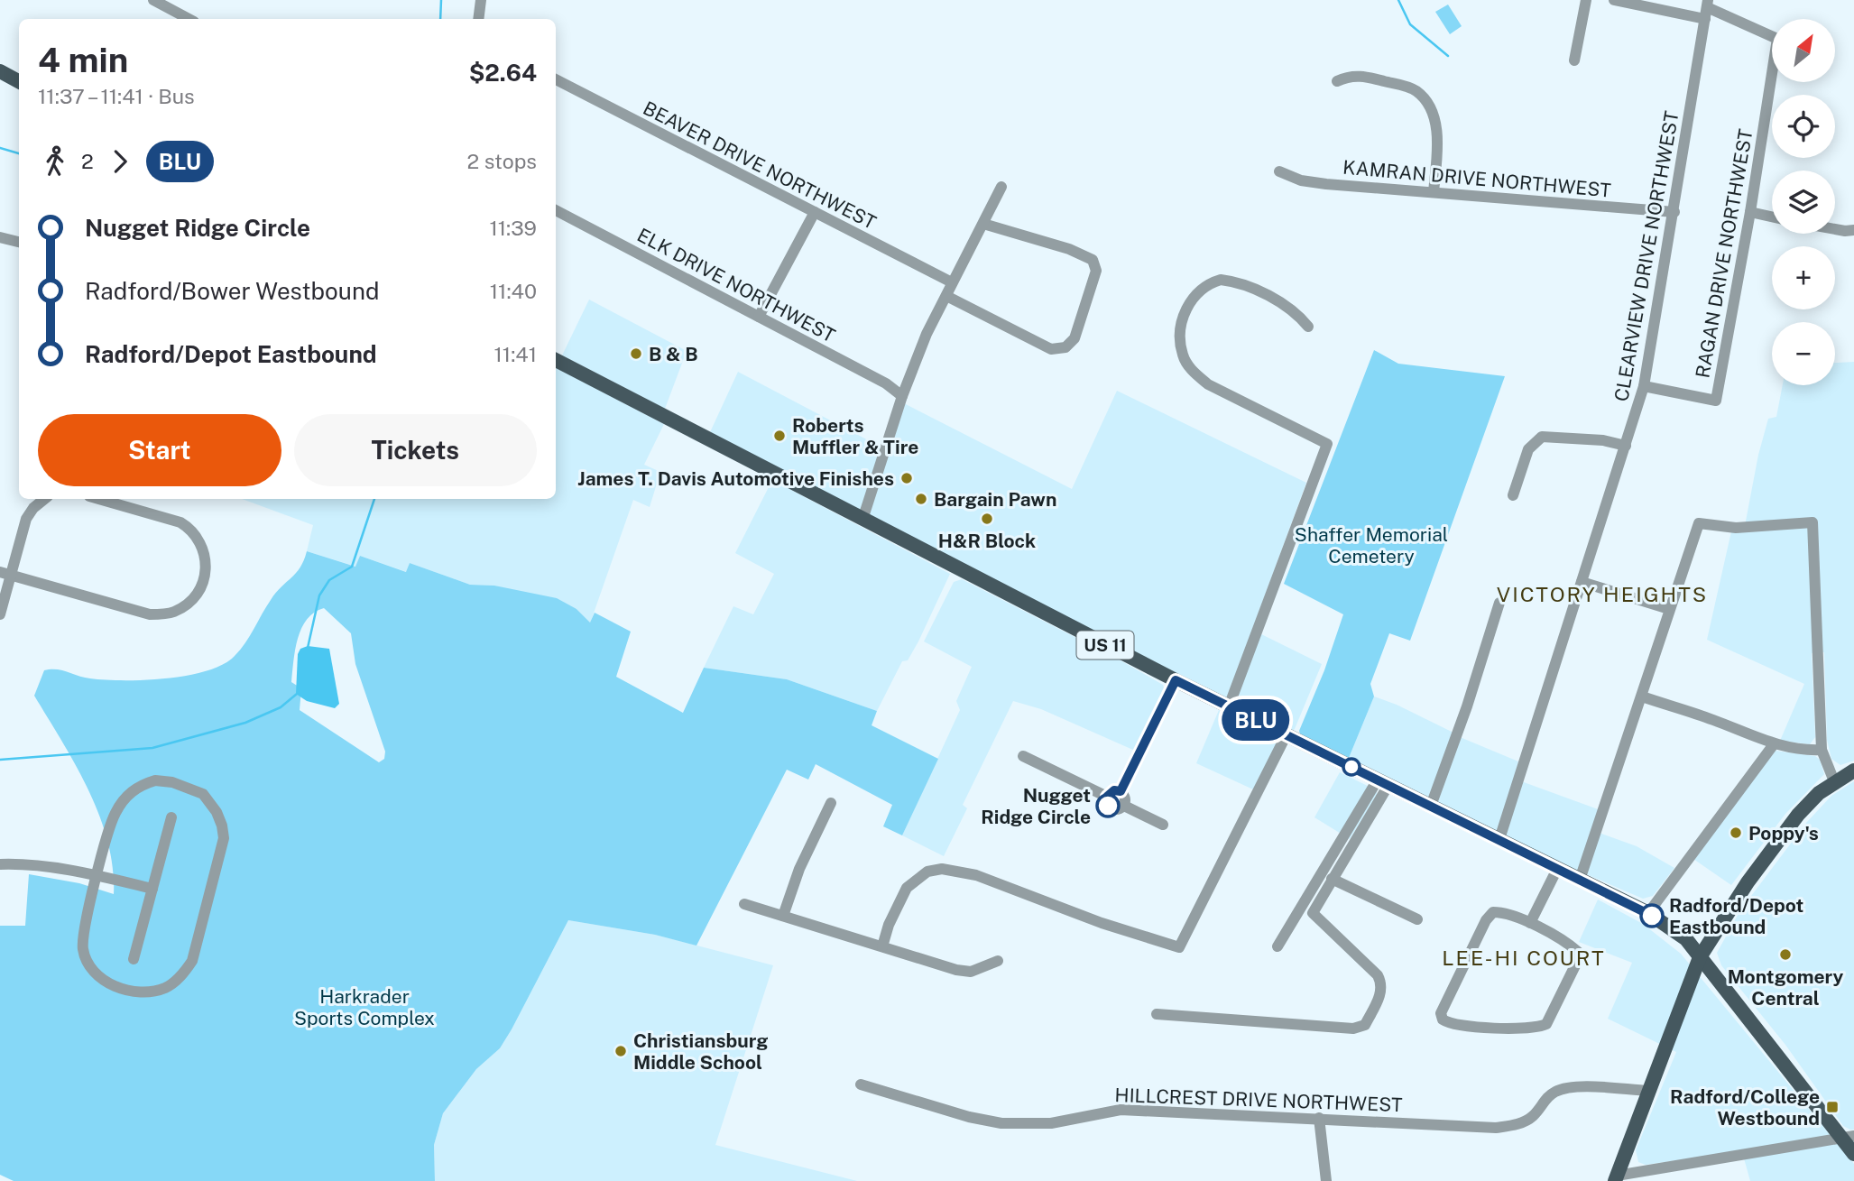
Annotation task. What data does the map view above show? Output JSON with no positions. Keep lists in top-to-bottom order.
{
  "streets": {
    "main road": ["US 11"],
    "street": [
      "BEAVER DRIVE NORTHWEST",
      "KAMRAN DRIVE NORTHWEST",
      "RAGAN DRIVE NORTHWEST",
      "CLEARVIEW DRIVE NORTHWEST",
      "ELK DRIVE NORTHWEST",
      "HILLCREST DRIVE NORTHWEST"
    ]
  },
  "crossings": [
    ["KAMRAN DRIVE NORTHWEST", "CLEARVIEW DRIVE NORTHWEST"],
    ["RAGAN DRIVE NORTHWEST", "CLEARVIEW DRIVE NORTHWEST"],
    ["CLEARVIEW DRIVE NORTHWEST", "US 11"]
  ],
  "districts": ["VICTORY HEIGHTS", "LEE-HI COURT"],
  "parks": ["Shaffer Memorial Cemetery", "Harkrader Sports Complex"],
  "places": {
    "other": [
      "B & B",
      "Roberts Muffler & Tire",
      "James T. Davis Automotive Finishes",
      "Bargain Pawn",
      "H&R Block",
      "Nugget Ridge Circle",
      "Poppy's",
      "Radford/Depot Eastbound",
      "Montgomery Central",
      "Christiansburg Middle School"
    ],
    "transit": ["Radford/College Westbound"]
  },
  "lines": ["bus line BLU"],
  "north": "top right",
  "page": {
    "on_map": "BLU",
    "map_buttons": ["+", "−"],
    "heading": ["4 min", "11:37 – 11:41 · Bus", "$2.64"],
    "legs": ["2", "BLU", "2 stops"],
    "list": [
      {
        "name": "Nugget Ridge Circle",
        "value": "11:39"
      },
      {
        "name": "Radford/Bower Westbound",
        "value": "11:40"
      },
      {
        "name": "Radford/Depot Eastbound",
        "value": "11:41"
      }
    ],
    "buttons": ["Start", "Tickets"]
  }
}
